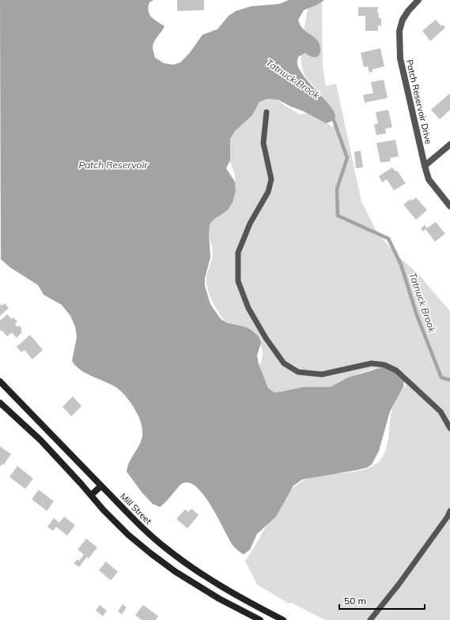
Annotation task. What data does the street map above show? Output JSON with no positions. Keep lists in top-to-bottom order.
{
  "streets": {
    "main road": ["Mill Street"],
    "street": ["Patch Reservoir Drive"]
  },
  "water": ["Tatnuck Brook", "Patch Reservoir"],
  "scale_bar": "50 m"
}
